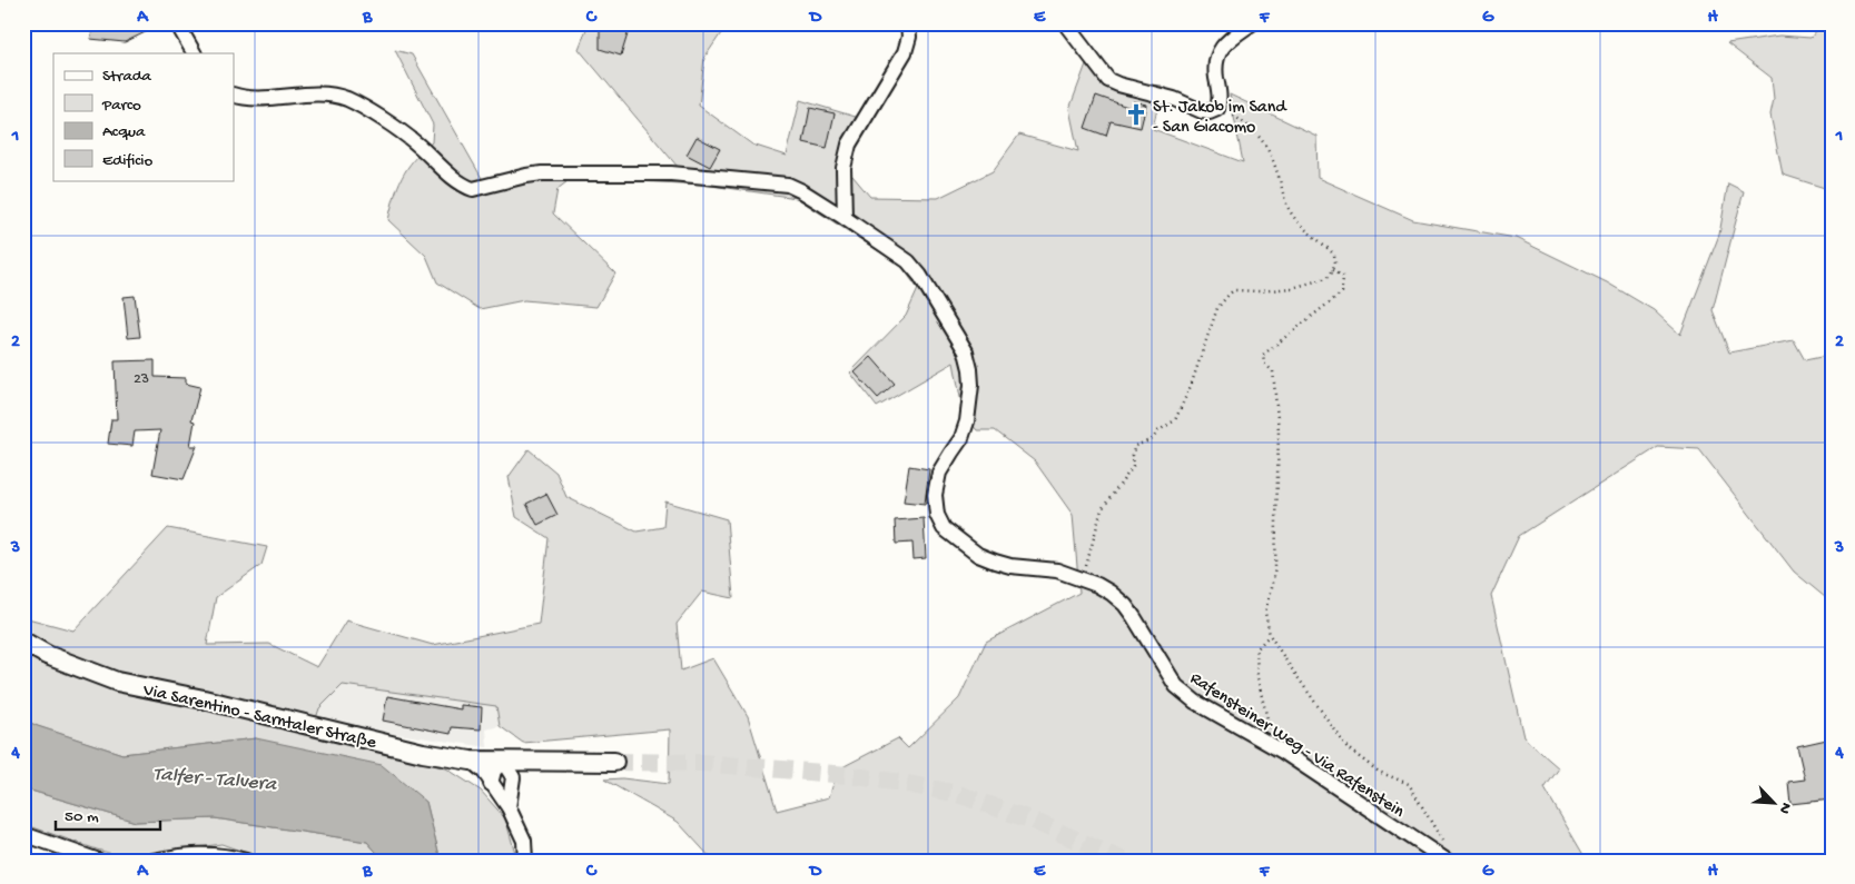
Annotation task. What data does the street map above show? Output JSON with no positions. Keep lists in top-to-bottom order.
{
  "streets": {
    "main road": ["Via Sarentino - Sarntaler Straße"],
    "street": ["Rafensteiner Weg - Via Rafenstein"]
  },
  "water": ["Talfer - Talvera"],
  "places": {
    "church": ["St. Jakob im Sand - San Giacomo"]
  },
  "house_numbers": ["23"],
  "legend": [
    "Strada",
    "Parco",
    "Acqua",
    "Edificio"
  ],
  "scale_bar": "50 m",
  "north": "bottom right",
  "grid": {
    "columns": [
      "A",
      "B",
      "C",
      "D",
      "E",
      "F",
      "G",
      "H"
    ],
    "rows": [
      "1",
      "2",
      "3",
      "4"
    ]
  }
}
